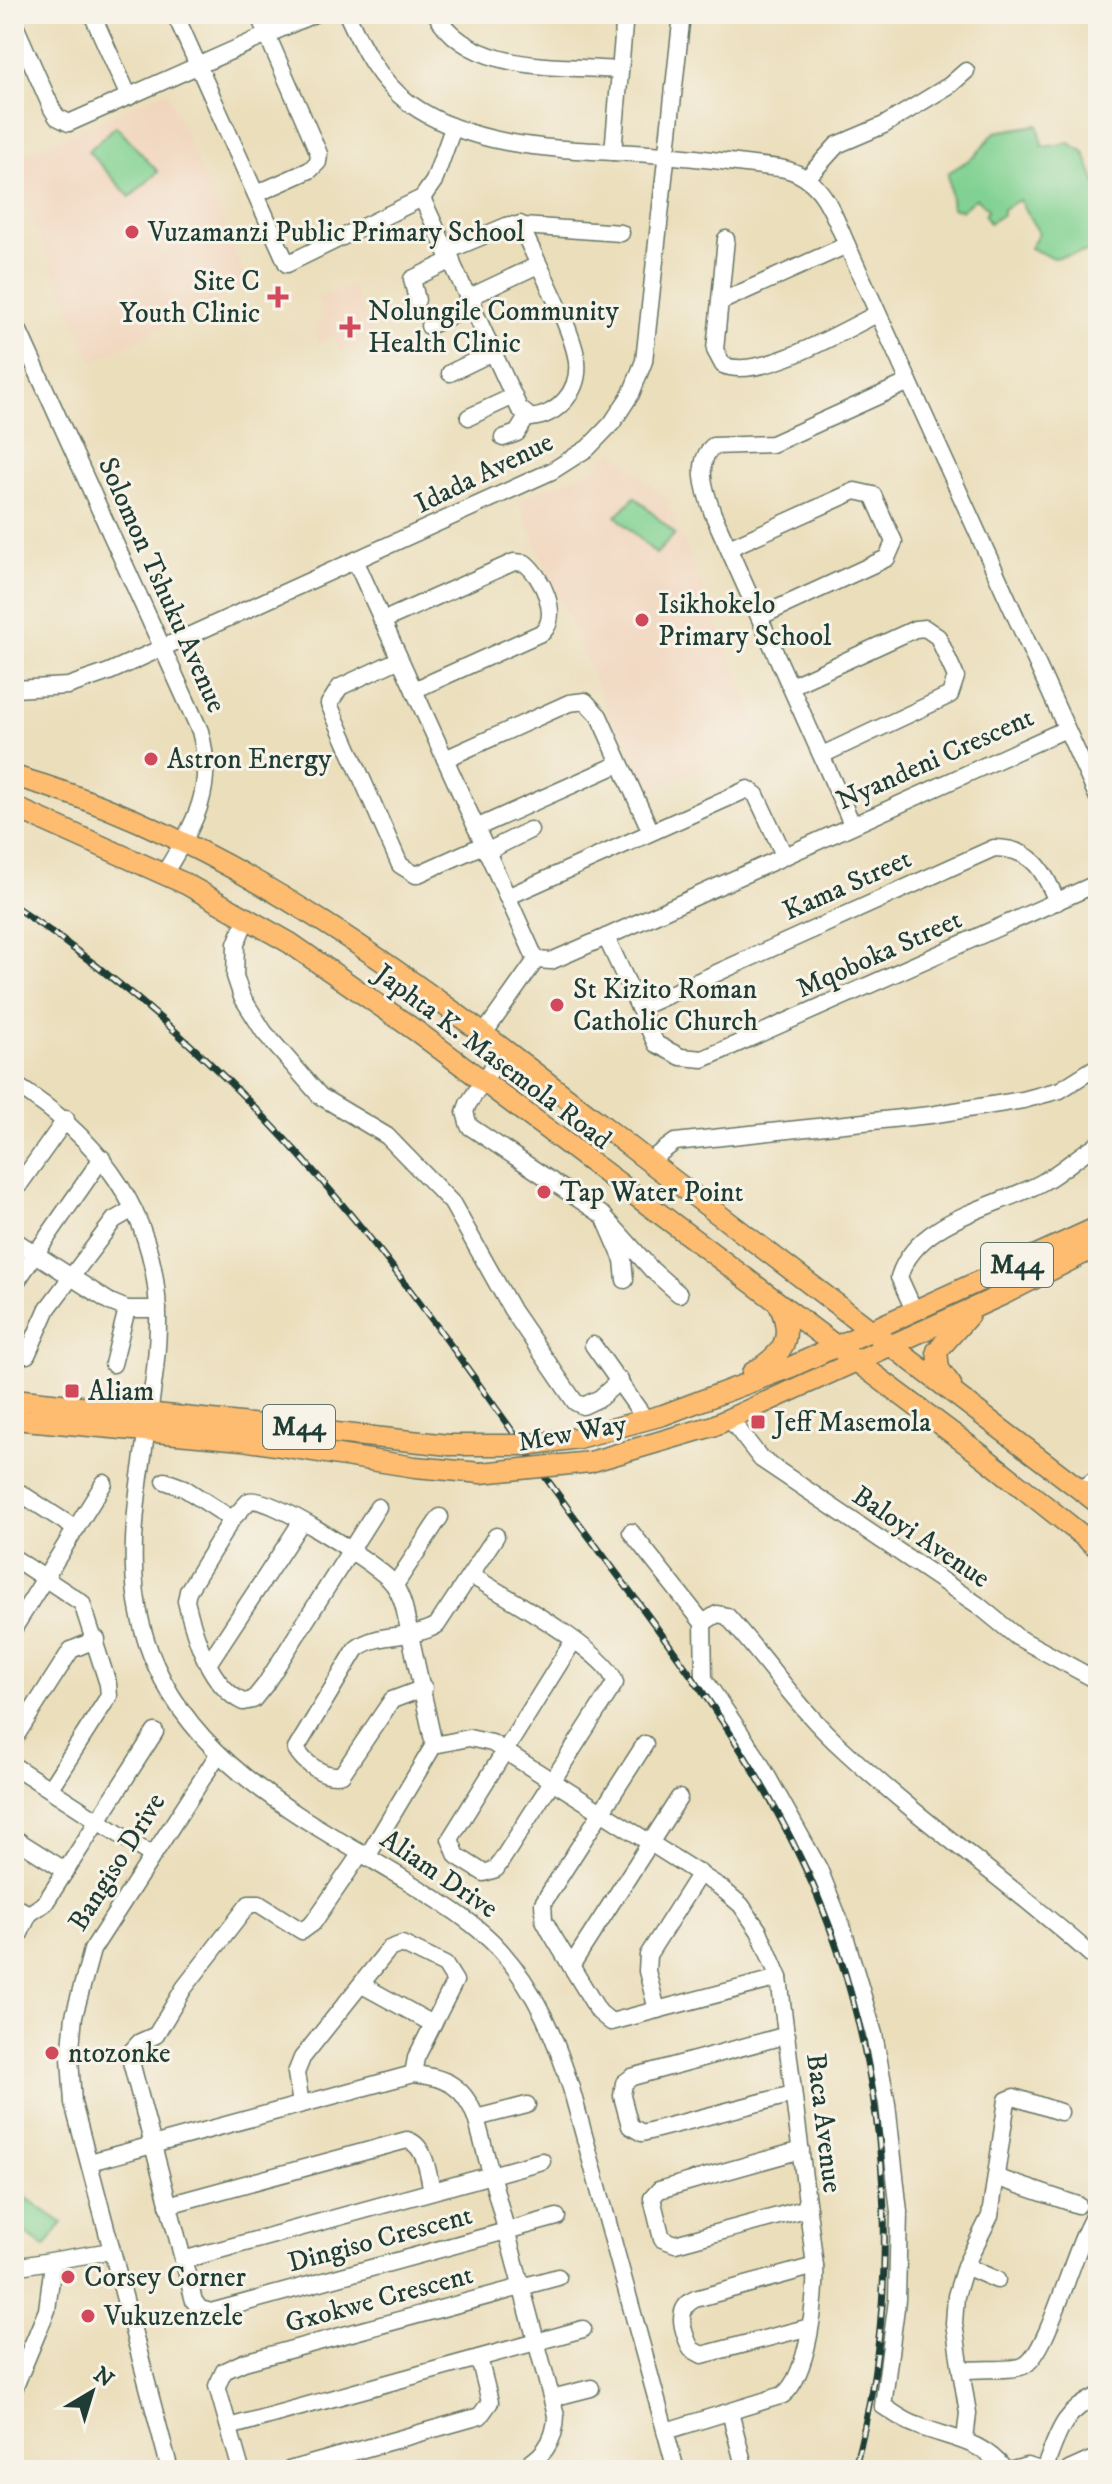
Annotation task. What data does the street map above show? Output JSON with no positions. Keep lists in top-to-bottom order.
{
  "streets": {
    "main road": ["Japhta K. Masemola Road", "M44", "Mew Way"],
    "street": [
      "Idada Avenue",
      "Solomon Tshuku Avenue",
      "Nyandeni Crescent",
      "Kama Street",
      "Mqoboka Street",
      "Baloyi Avenue",
      "Bangiso Drive",
      "Aliam Drive",
      "Baca Avenue",
      "Dingiso Crescent",
      "Gxokwe Crescent"
    ]
  },
  "crossings": [
    ["Idada Avenue", "Solomon Tshuku Avenue"],
    ["Solomon Tshuku Avenue", "Japhta K. Masemola Road"],
    ["Nyandeni Crescent", "Mqoboka Street"],
    ["Kama Street", "Mqoboka Street"],
    ["Japhta K. Masemola Road", "Mew Way"],
    ["Mew Way", "Baloyi Avenue"],
    ["Mew Way", "Aliam Drive"],
    ["Bangiso Drive", "Aliam Drive"],
    ["Aliam Drive", "Baca Avenue"],
    ["Aliam Drive", "Dingiso Crescent"]
  ],
  "places": {
    "other": [
      "Vuzamanzi Public Primary School",
      "Isikhokelo Primary School",
      "Astron Energy",
      "St Kizito Roman Catholic Church",
      "Tap Water Point",
      "ntozonke",
      "Corsey Corner",
      "Vukuzenzele"
    ],
    "health": ["Site C Youth Clinic", "Nolungile Community Health Clinic"],
    "transit": ["Aliam", "Jeff Masemola"]
  },
  "north": "top right"
}
